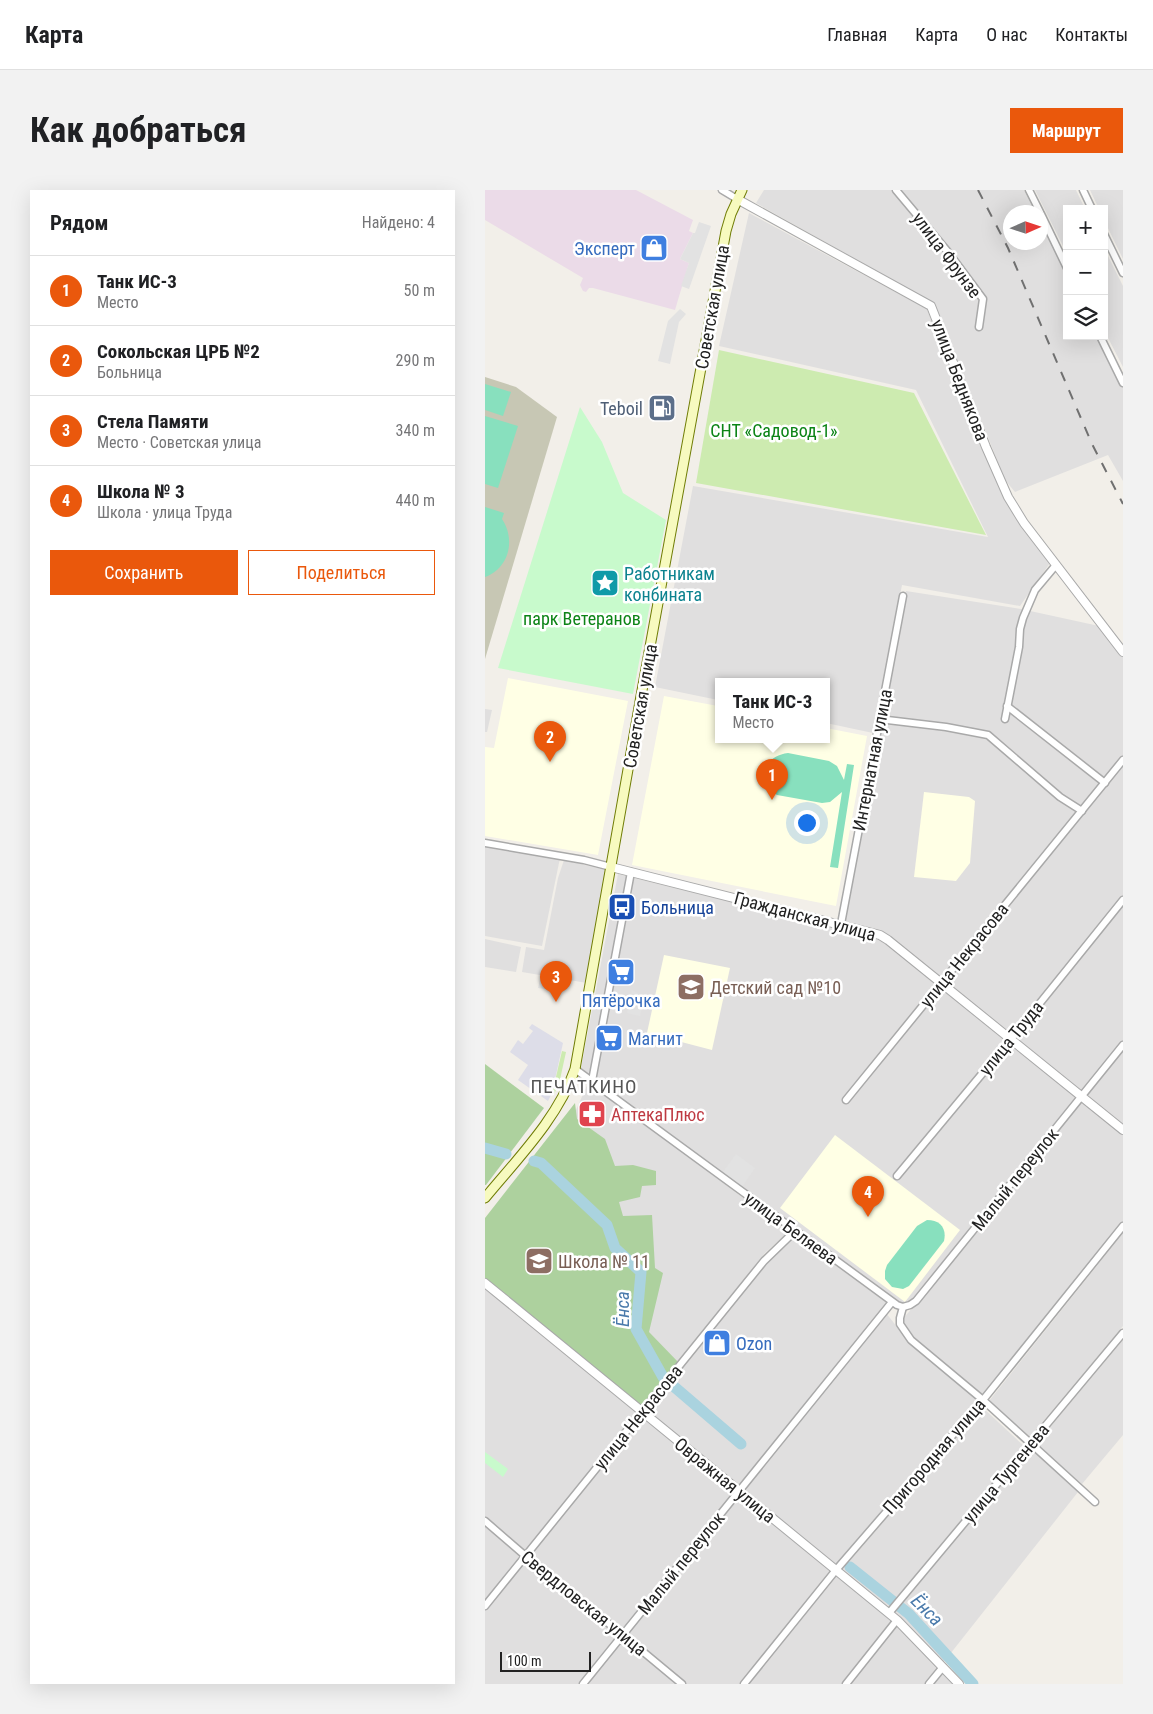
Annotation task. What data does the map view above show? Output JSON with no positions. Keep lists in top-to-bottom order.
{
  "streets": {
    "main road": ["Советская улица"],
    "street": [
      "улица Фрунзе",
      "улица Беднякова",
      "Интернатная улица",
      "Гражданская улица",
      "улица Некрасова",
      "улица Труда",
      "Малый переулок",
      "улица Беляева",
      "Пригородная улица",
      "улица Тургенева",
      "Овражная улица",
      "Свердловская улица"
    ]
  },
  "crossings": [
    ["Советская улица", "улица Беднякова"],
    ["Советская улица", "Гражданская улица"],
    ["Советская улица", "улица Беляева"],
    ["Интернатная улица", "Гражданская улица"],
    ["Гражданская улица", "улица Некрасова"],
    ["Гражданская улица", "улица Труда"],
    ["Гражданская улица", "Малый переулок"],
    ["улица Некрасова", "улица Беляева"],
    ["улица Некрасова", "Овражная улица"],
    ["улица Некрасова", "Свердловская улица"],
    ["Малый переулок", "улица Беляева"],
    ["Малый переулок", "Овражная улица"],
    ["Малый переулок", "Свердловская улица"],
    ["Пригородная улица", "Овражная улица"],
    ["улица Тургенева", "Овражная улица"]
  ],
  "districts": ["ПЕЧАТКИНО"],
  "water": ["Ёнса"],
  "parks": ["СНТ «Садовод-1»", "парк Ветеранов"],
  "places": {
    "shop": ["Эксперт", "Ozon"],
    "fuel station": ["Teboil"],
    "place": ["Работникам конбината"],
    "bus stop": ["Больница"],
    "supermarket": ["Пятёрочка", "Магнит"],
    "school or university": ["Детский сад №10", "Школа № 11"],
    "pharmacy": ["АптекаПлюс"]
  },
  "scale_bar": "100 m",
  "north": "right",
  "page": {
    "header": "Карта",
    "nav": [
      "Главная",
      "Карта",
      "О нас",
      "Контакты"
    ],
    "buttons": [
      "Маршрут",
      ["Сохранить", "Поделиться"]
    ],
    "title": "Как добраться",
    "heading": ["Рядом", "Найдено: 4"],
    "map_buttons": ["+", "−"],
    "list": [
      {
        "mark": "1",
        "name": "Танк ИС-3",
        "note": "Место",
        "value": "50 m"
      },
      {
        "mark": "2",
        "name": "Сокольская ЦРБ №2",
        "note": "Больница",
        "value": "290 m"
      },
      {
        "mark": "3",
        "name": "Стела Памяти",
        "note": "Место · Советская улица",
        "value": "340 m"
      },
      {
        "mark": "4",
        "name": "Школа № 3",
        "note": "Школа · улица Труда",
        "value": "440 m"
      }
    ],
    "popup": ["Танк ИС-3", "Место"],
    "pins": [
      "2",
      "1",
      "3",
      "4"
    ],
    "scale": "100 m"
  }
}
